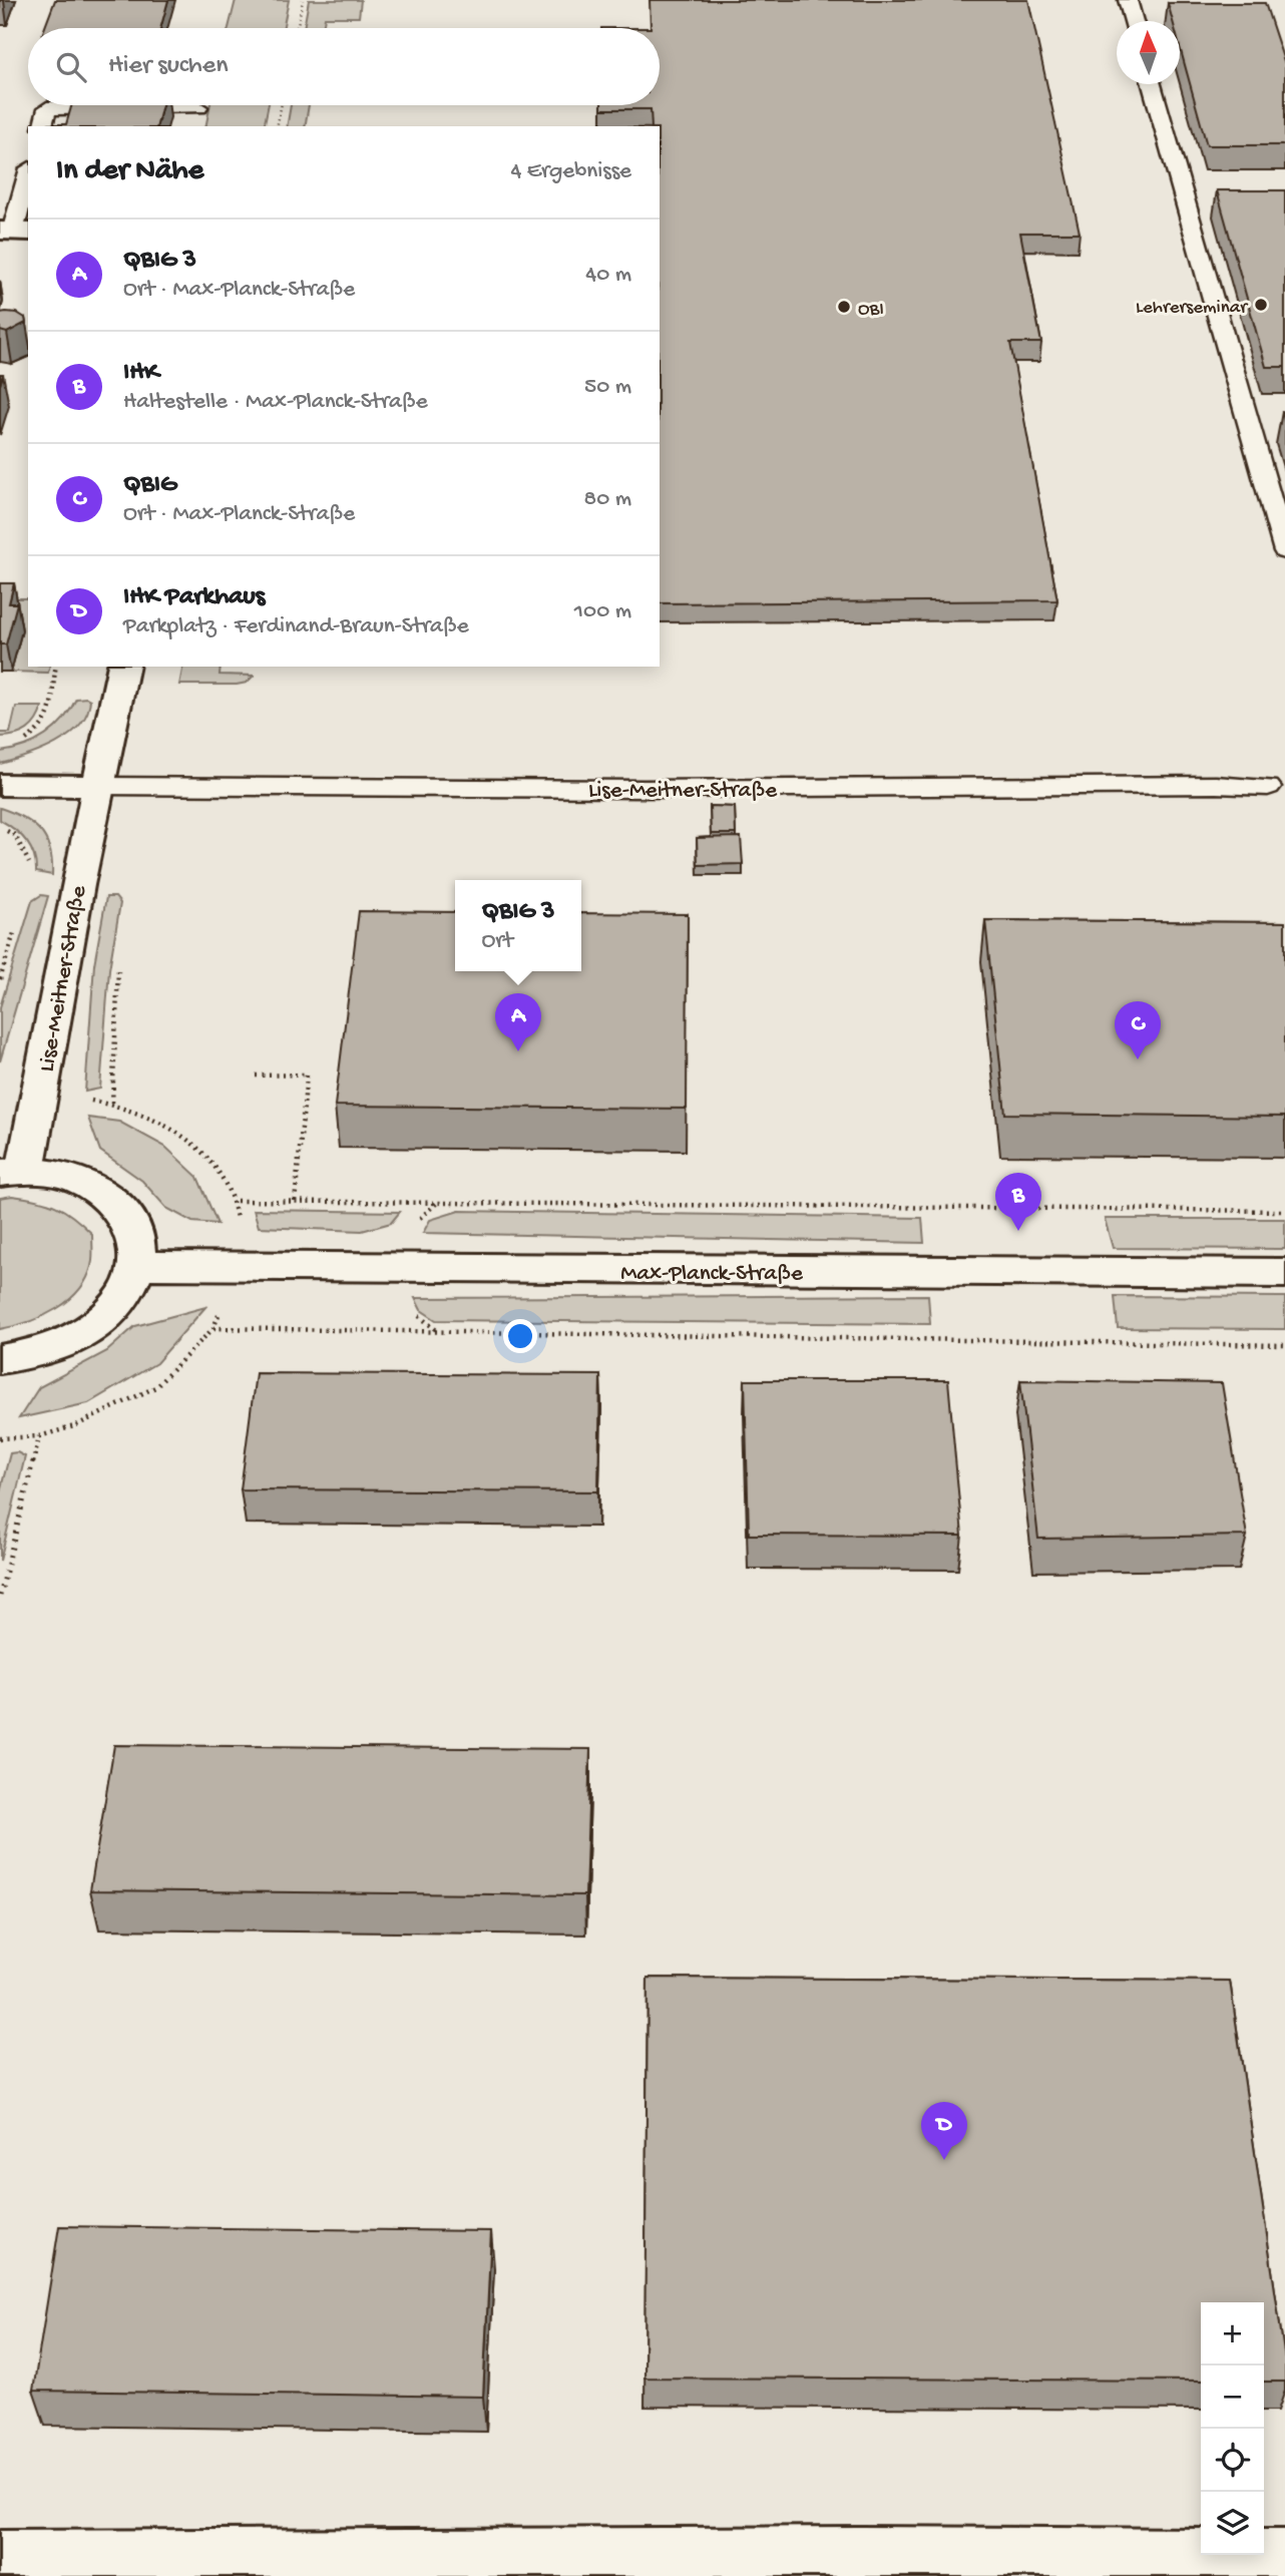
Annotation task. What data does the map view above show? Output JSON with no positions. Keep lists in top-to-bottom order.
{
  "streets": {
    "street": ["Lise-Meitner-Straße", "Max-Planck-Straße"]
  },
  "places": ["Lehrerseminar", "OBI"],
  "north": "top",
  "page": {
    "search": "Hier suchen",
    "heading": ["In der Nähe", "4 Ergebnisse"],
    "list": [
      {
        "mark": "A",
        "name": "QBIG 3",
        "note": "Ort · Max-Planck-Straße",
        "value": "40 m"
      },
      {
        "mark": "B",
        "name": "IHK",
        "note": "Haltestelle · Max-Planck-Straße",
        "value": "50 m"
      },
      {
        "mark": "C",
        "name": "QBIG",
        "note": "Ort · Max-Planck-Straße",
        "value": "80 m"
      },
      {
        "mark": "D",
        "name": "IHK Parkhaus",
        "note": "Parkplatz · Ferdinand-Braun-Straße",
        "value": "100 m"
      }
    ],
    "popup": ["QBIG 3", "Ort"],
    "pins": [
      "A",
      "C",
      "B",
      "D"
    ],
    "map_buttons": ["+", "−"]
  }
}
